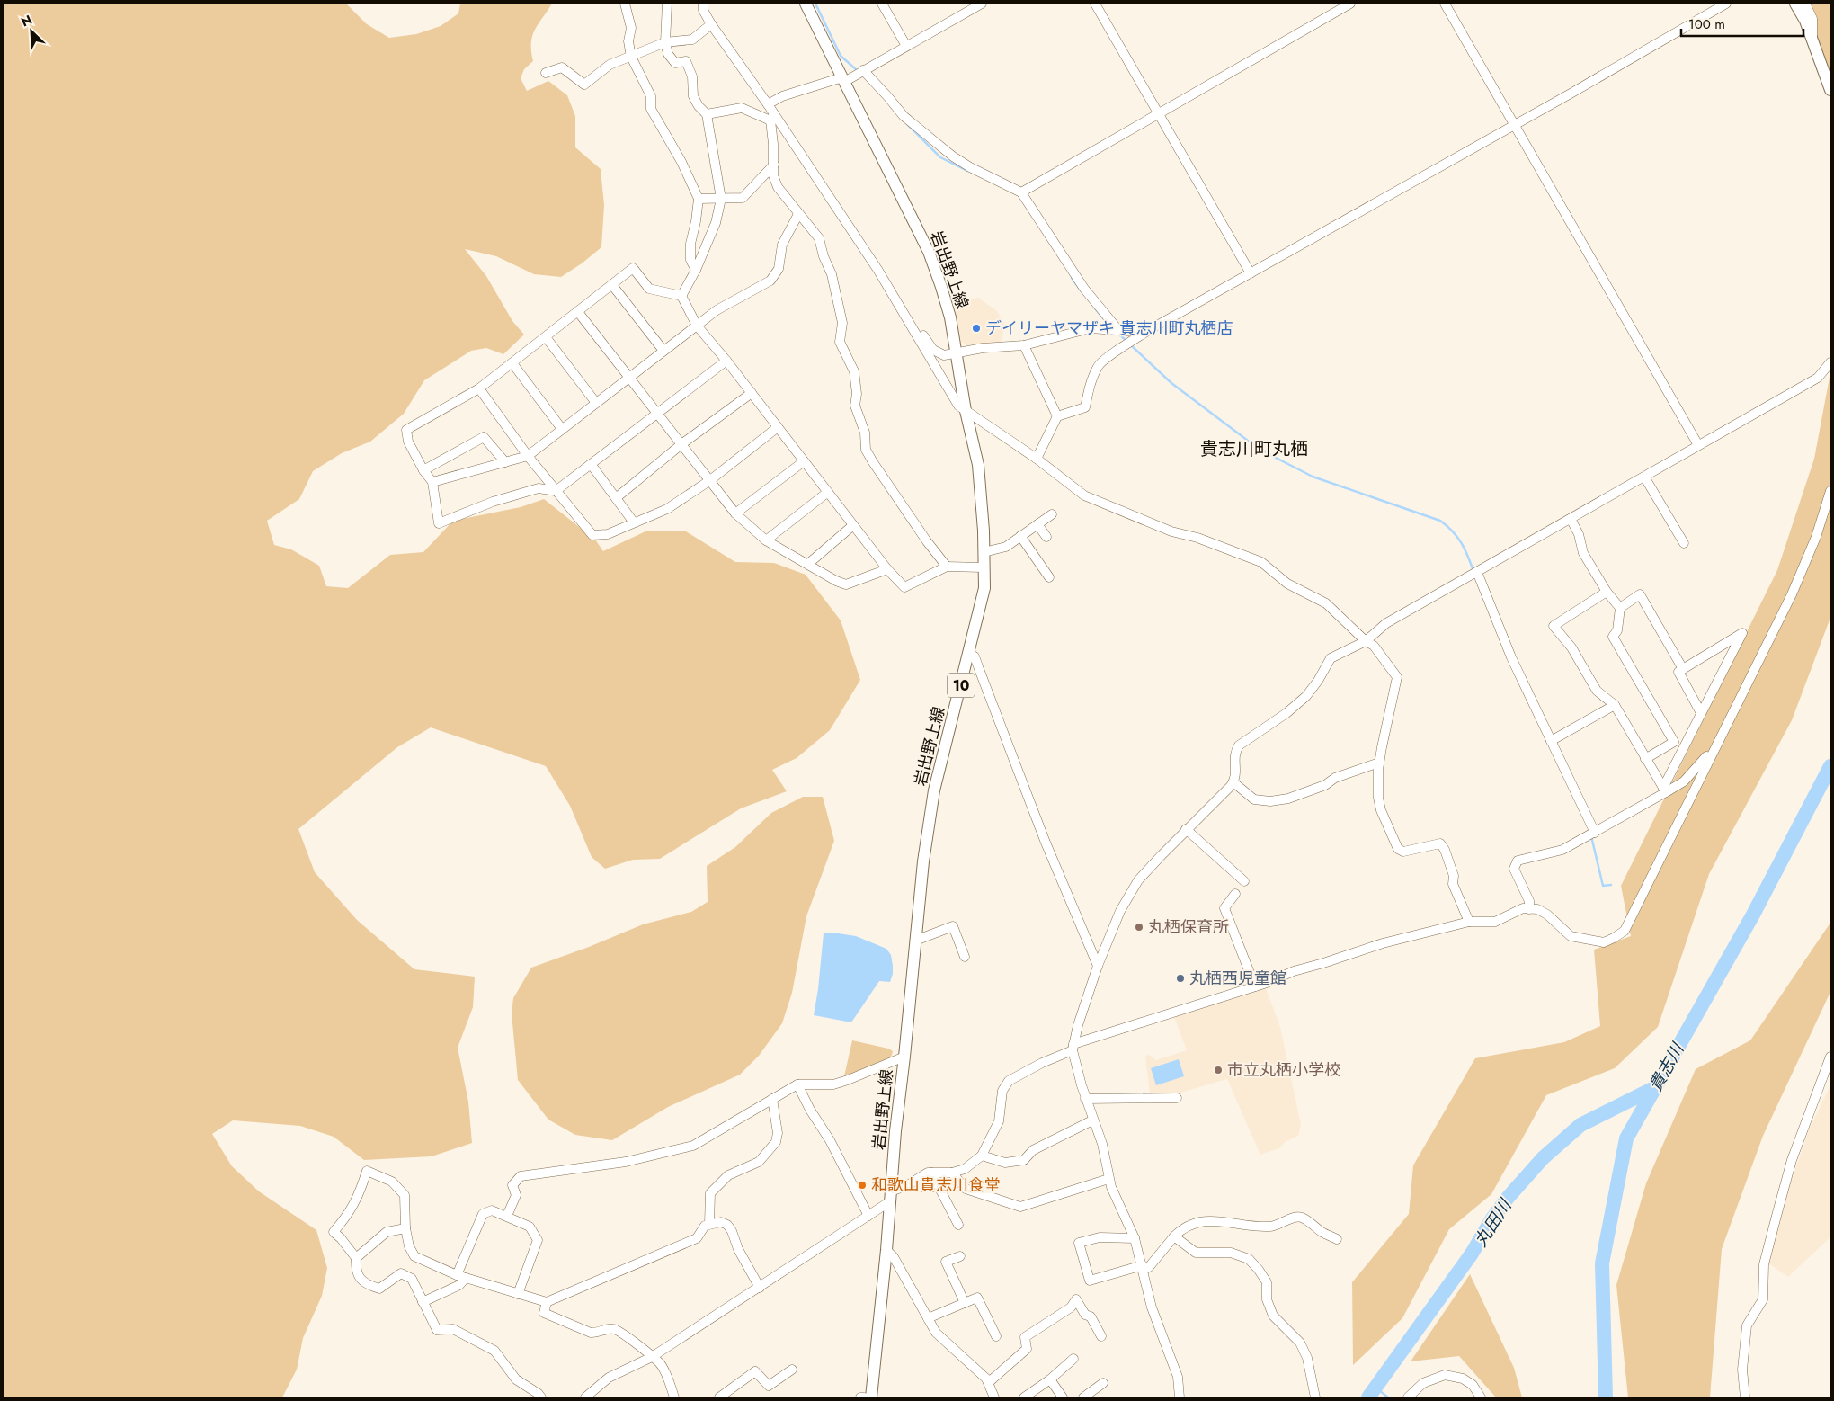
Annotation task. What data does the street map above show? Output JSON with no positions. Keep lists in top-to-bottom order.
{
  "streets": {
    "main road": ["岩出野上線", "10"]
  },
  "districts": ["貴志川町丸栖"],
  "water": ["貴志川", "丸田川"],
  "places": [
    "デイリーヤマザキ 貴志川町丸栖店",
    "丸栖保育所",
    "丸栖西児童館",
    "市立丸栖小学校",
    "和歌山貴志川食堂"
  ],
  "scale_bar": "100 m",
  "north": "top left"
}
